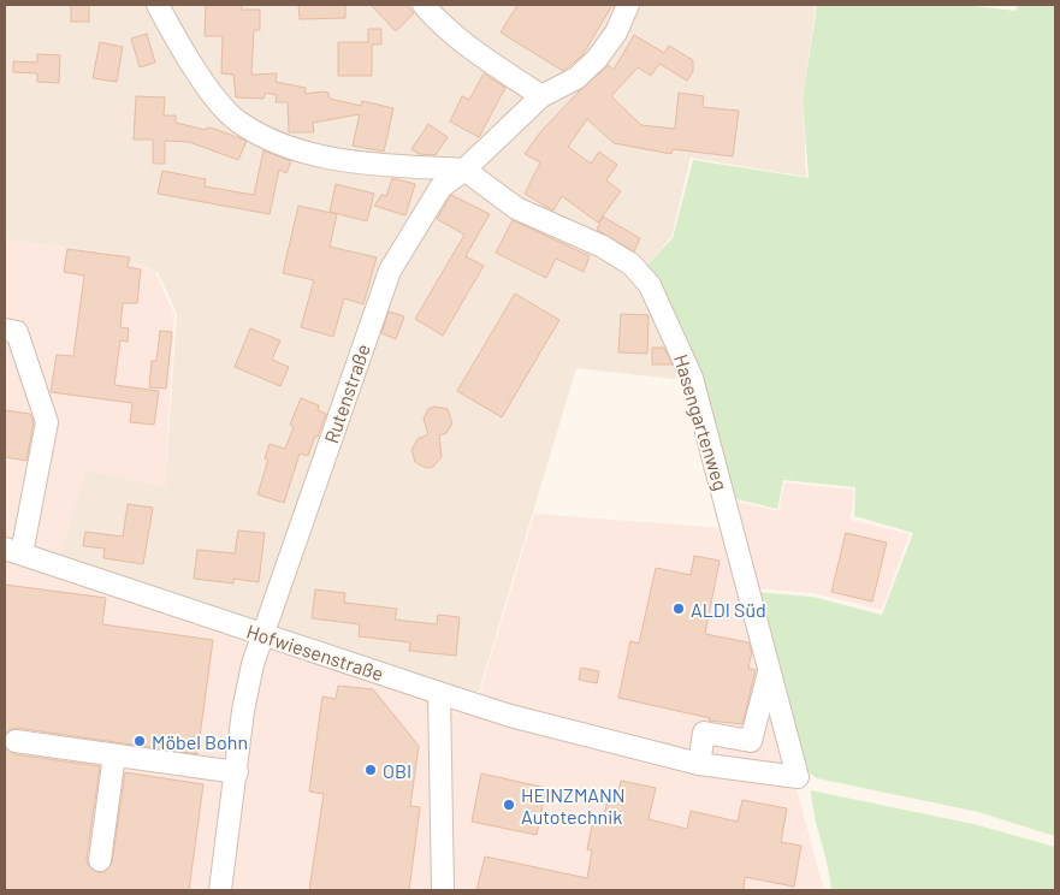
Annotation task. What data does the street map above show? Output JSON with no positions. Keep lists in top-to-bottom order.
{
  "streets": {
    "street": ["Rutenstraße", "Hasengartenweg", "Hofwiesenstraße"]
  },
  "crossings": [
    ["Rutenstraße", "Hasengartenweg"],
    ["Rutenstraße", "Hofwiesenstraße"],
    ["Hasengartenweg", "Hofwiesenstraße"]
  ],
  "places": [
    "ALDI Süd",
    "Möbel Bohn",
    "OBI",
    "HEINZMANN Autotechnik"
  ]
}
